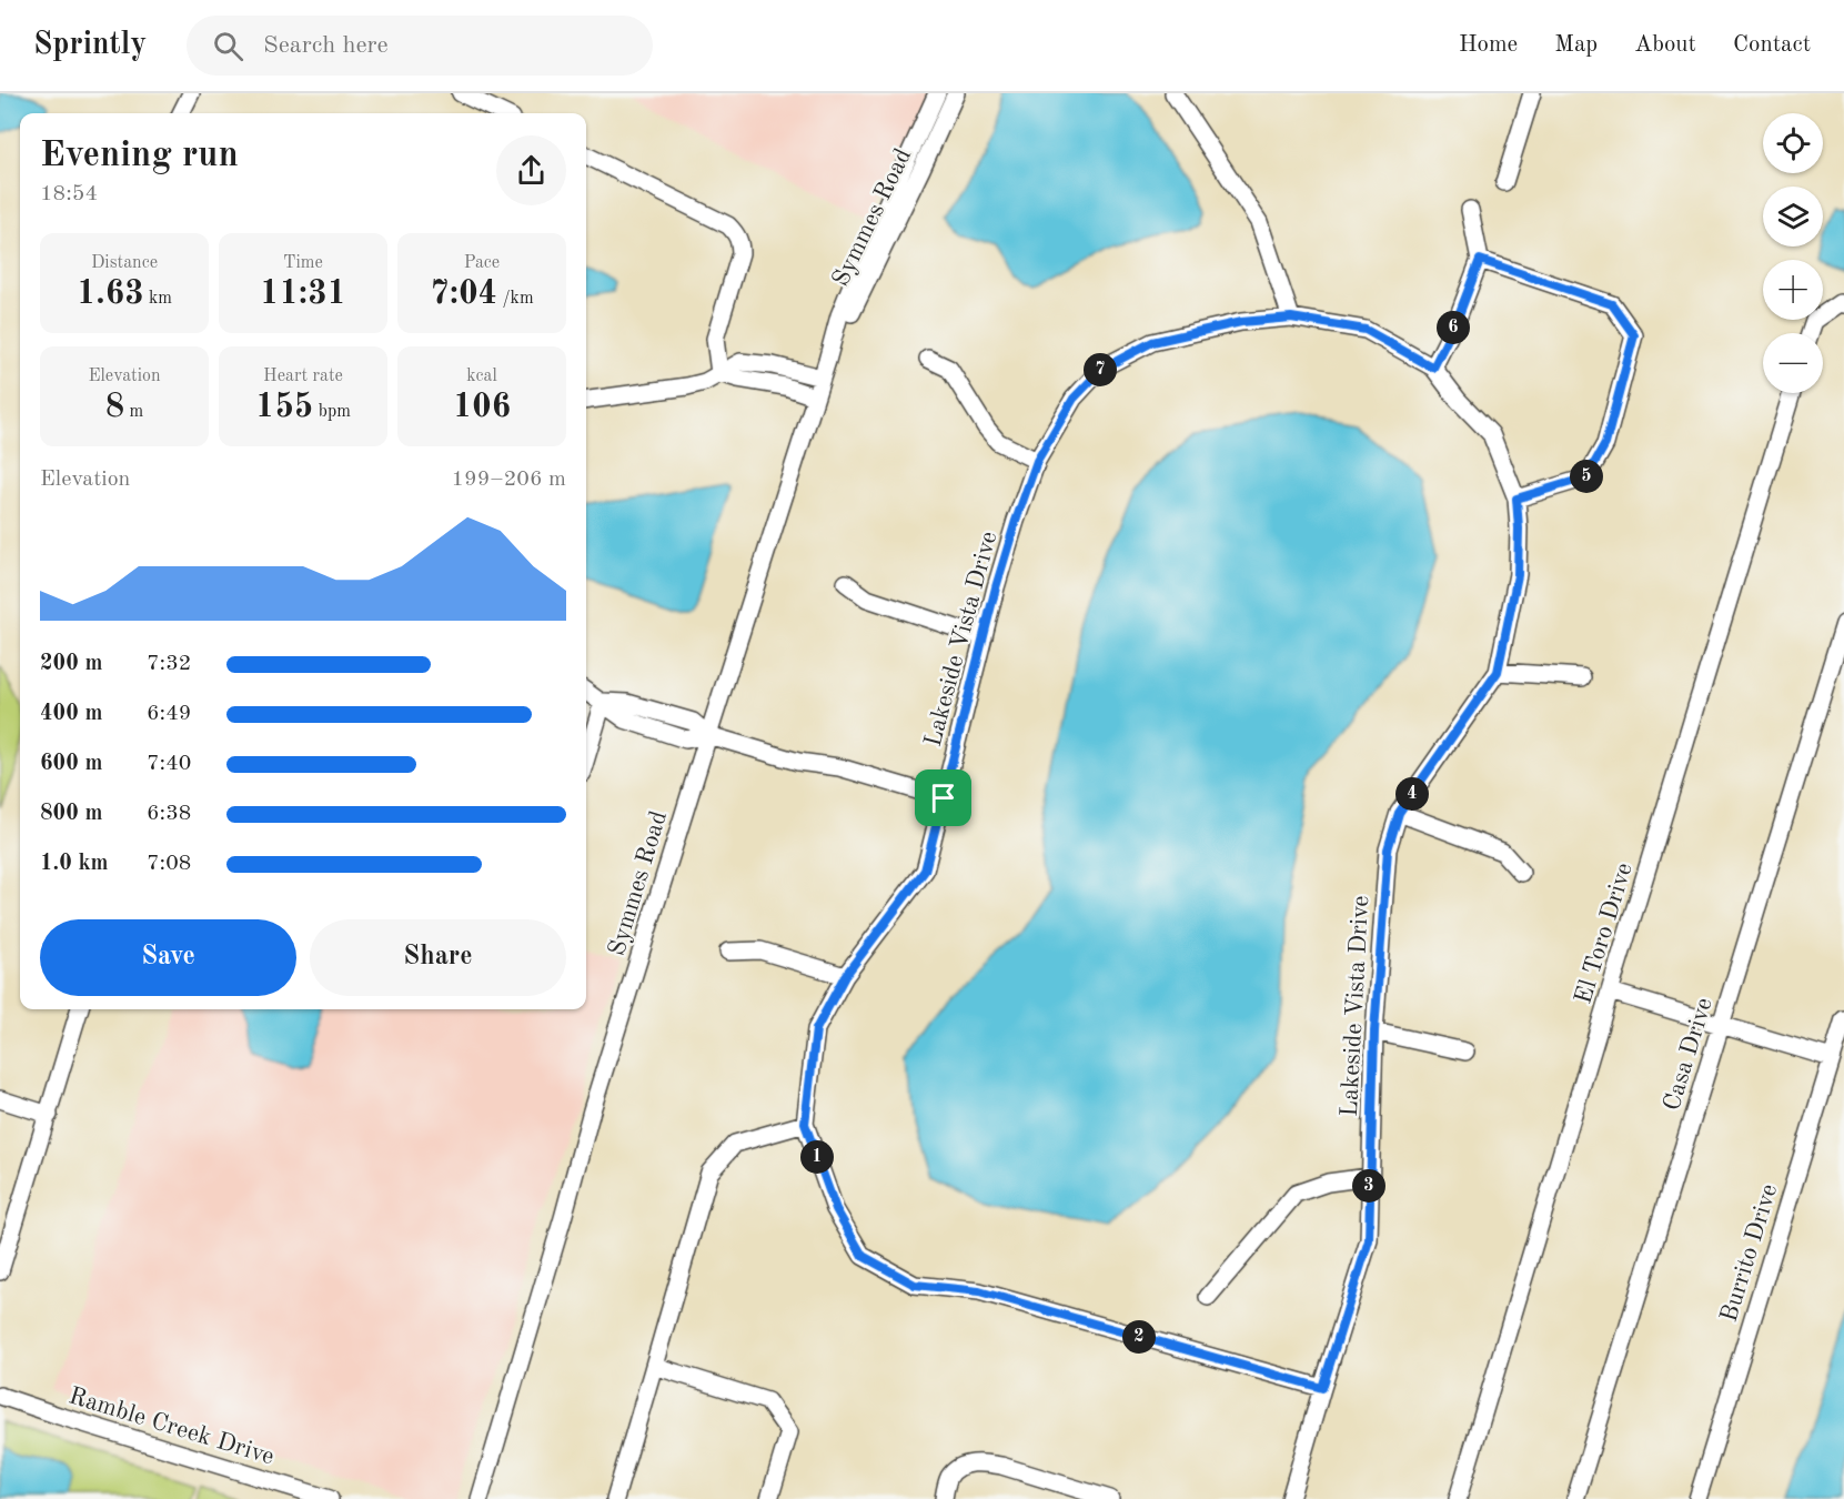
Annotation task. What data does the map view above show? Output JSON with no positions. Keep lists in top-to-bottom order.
{
  "streets": {
    "street": [
      "Symmes Road",
      "Lakeside Vista Drive",
      "El Toro Drive",
      "Casa Drive",
      "Burrito Drive",
      "Ramble Creek Drive"
    ]
  },
  "page": {
    "header": "Sprintly",
    "search": "Search here",
    "nav": [
      "Home",
      "Map",
      "About",
      "Contact"
    ],
    "map_buttons": ["+", "−"],
    "heading": ["Evening run", "18:54"],
    "stats": [
      ["Distance", "1.63 km"],
      ["Time", "11:31"],
      ["Pace", "7:04 /km"],
      ["Elevation", "8 m"],
      ["Heart rate", "155 bpm"],
      ["kcal", "106"]
    ],
    "pins": [
      "6",
      "7",
      "5",
      "4",
      "1",
      "3",
      "2"
    ],
    "chart": ["Elevation", "199–206 m"],
    "list": [
      {
        "name": "200 m",
        "note": "7:32"
      },
      {
        "name": "400 m",
        "note": "6:49"
      },
      {
        "name": "600 m",
        "note": "7:40"
      },
      {
        "name": "800 m",
        "note": "6:38"
      },
      {
        "name": "1.0 km",
        "note": "7:08"
      }
    ],
    "buttons": ["Save", "Share"]
  }
}
